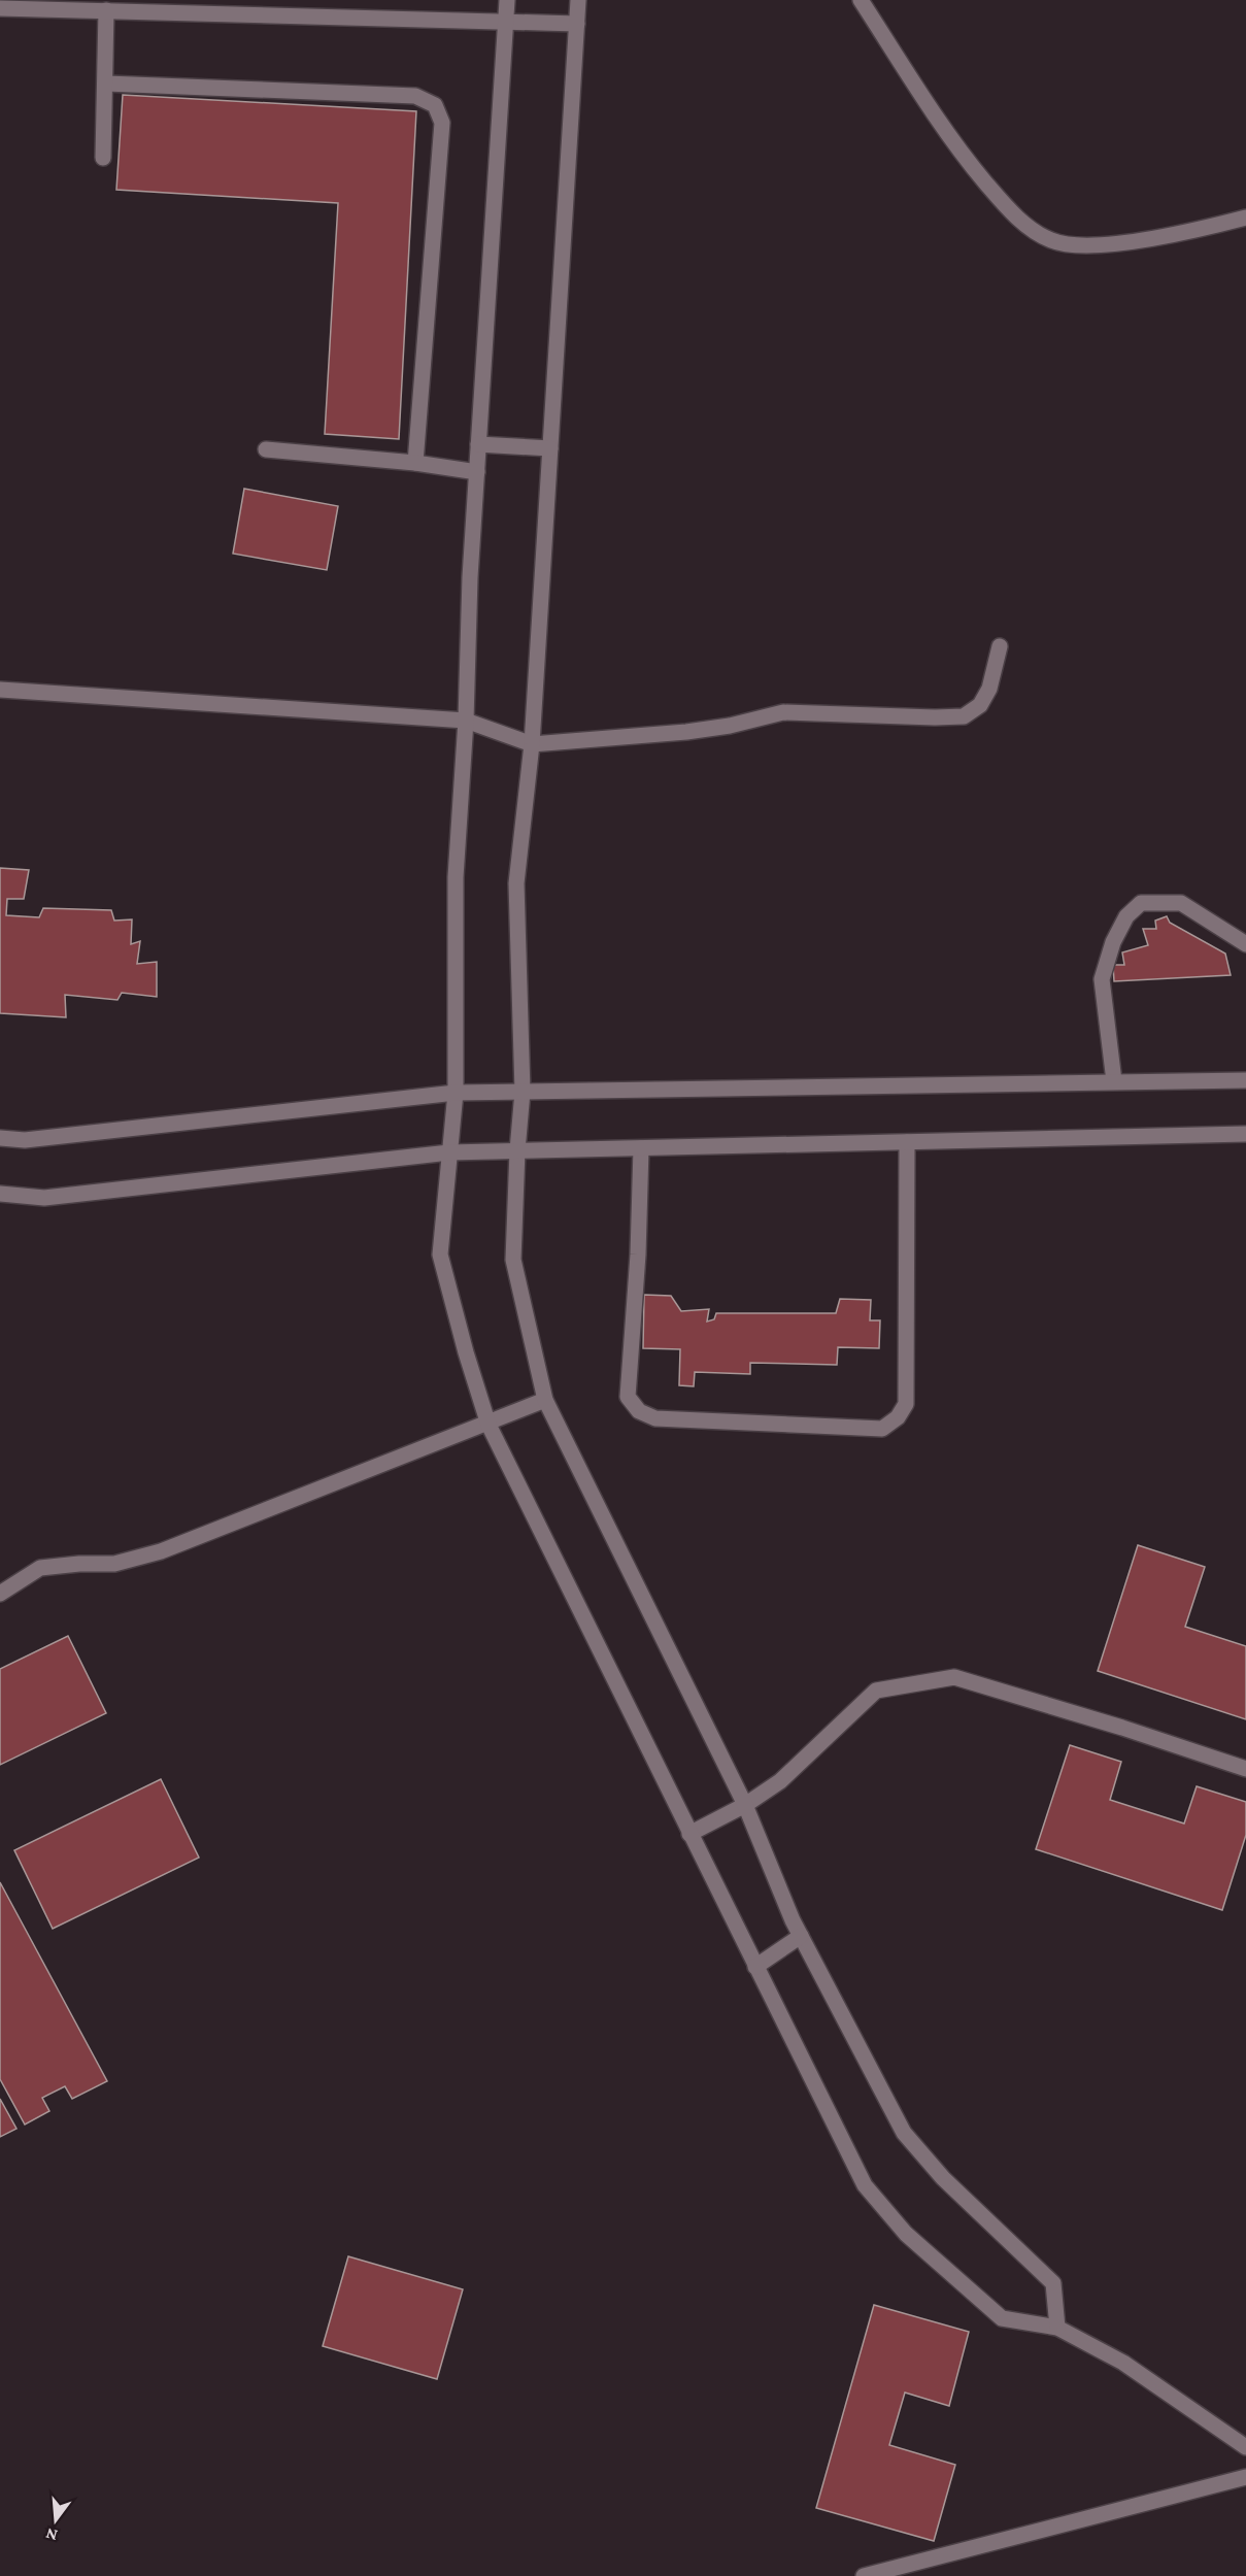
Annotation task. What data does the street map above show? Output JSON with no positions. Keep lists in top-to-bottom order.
{
  "north": "bottom"
}
